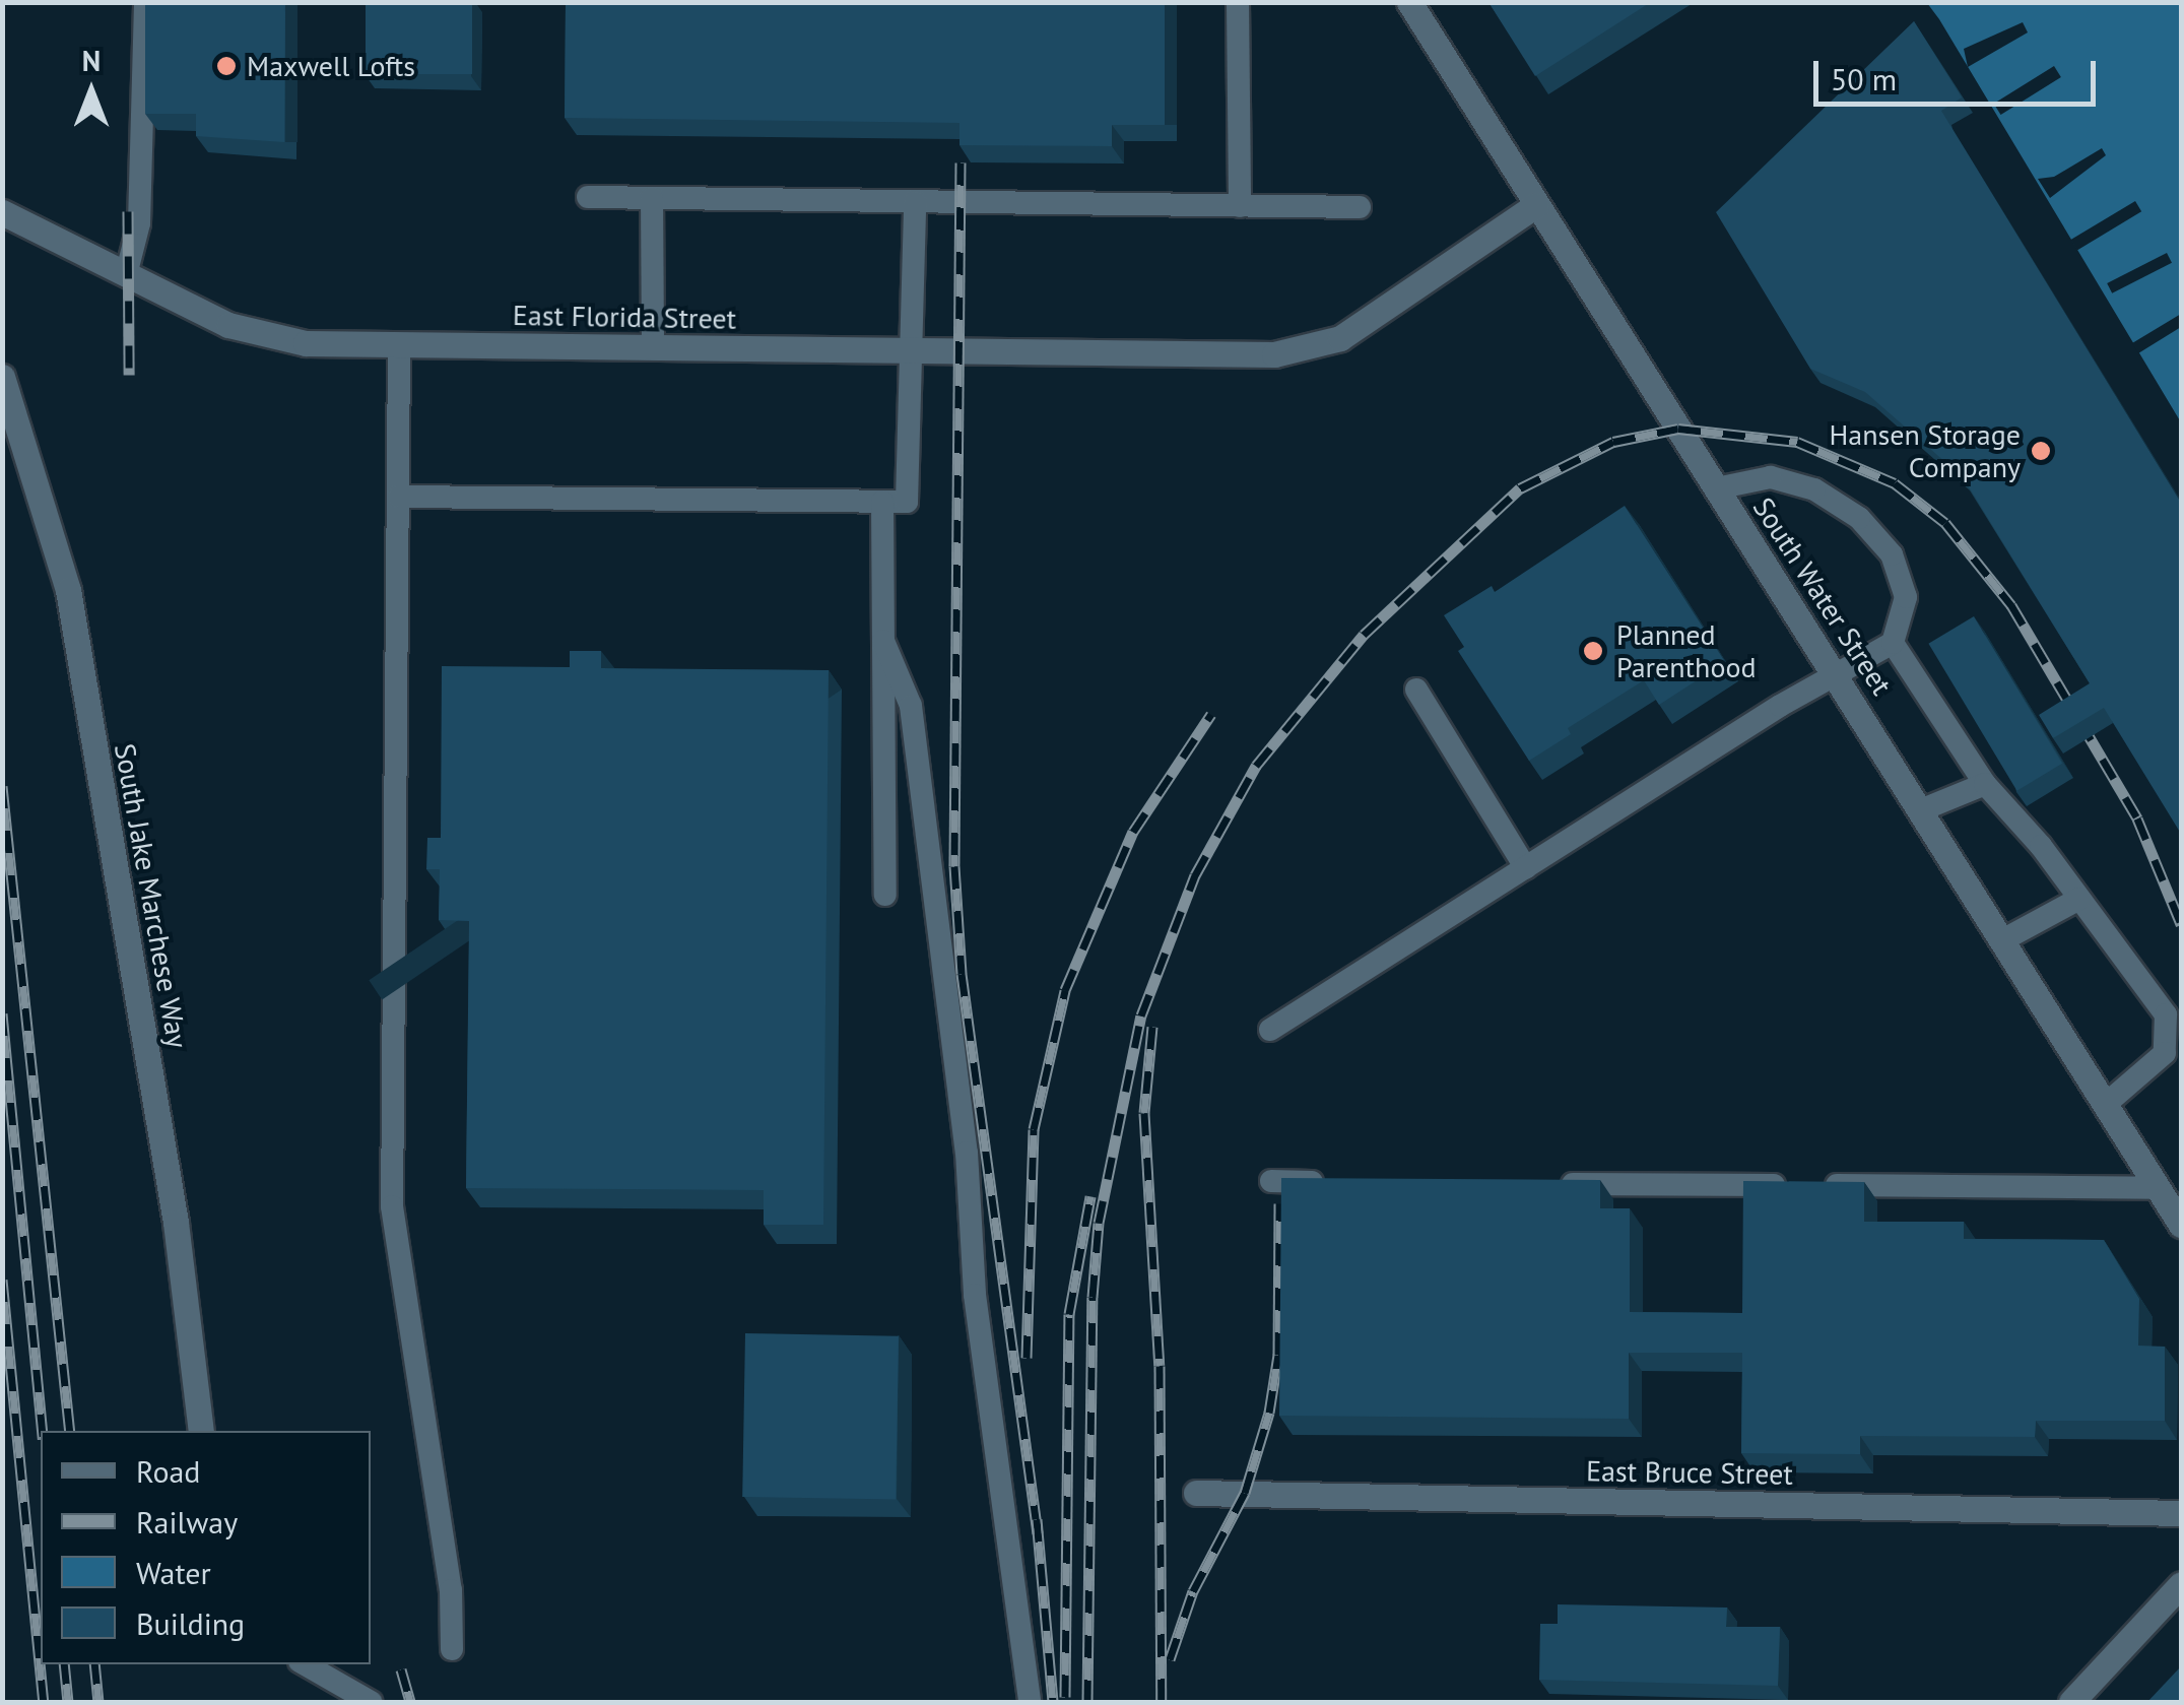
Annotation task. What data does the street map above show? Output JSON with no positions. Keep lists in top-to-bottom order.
{
  "streets": {
    "street": [
      "East Florida Street",
      "South Water Street",
      "South Jake Marchese Way",
      "East Bruce Street"
    ]
  },
  "crossings": [
    ["East Florida Street", "South Water Street"]
  ],
  "places": ["Maxwell Lofts", "Hansen Storage Company", "Planned Parenthood"],
  "legend": [
    "Road",
    "Railway",
    "Water",
    "Building"
  ],
  "scale_bar": "50 m",
  "north": "top"
}
